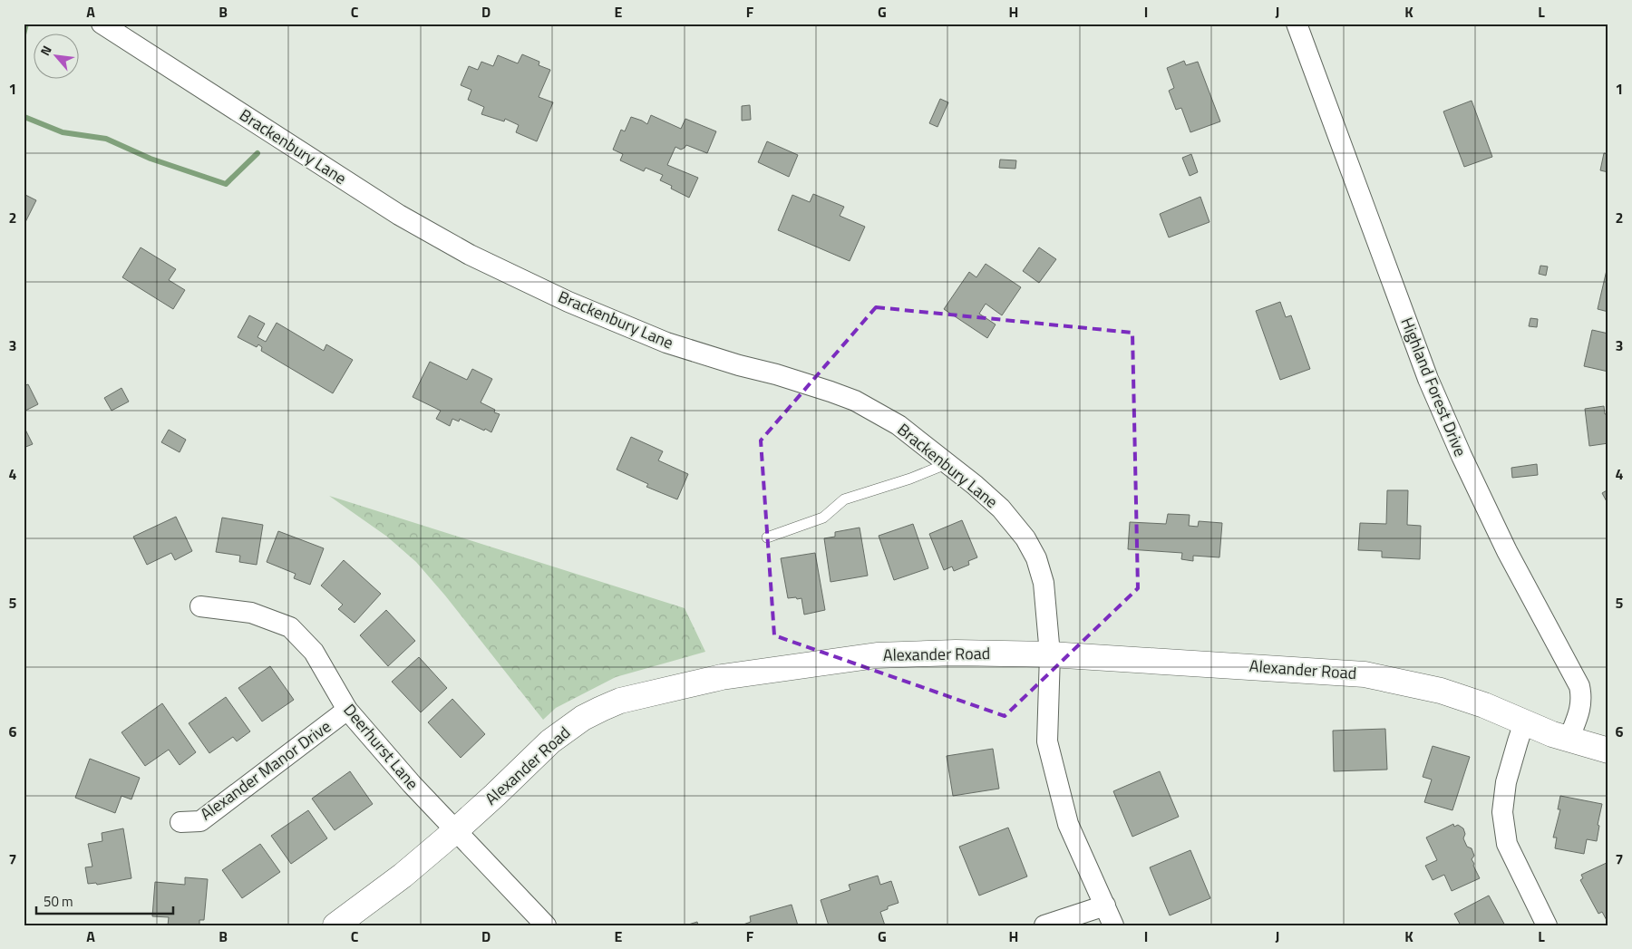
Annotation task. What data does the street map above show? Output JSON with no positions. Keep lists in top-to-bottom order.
{
  "streets": {
    "street": [
      "Brackenbury Lane",
      "Highland Forest Drive",
      "Alexander Road",
      "Deerhurst Lane",
      "Alexander Manor Drive"
    ]
  },
  "crossings": [
    ["Brackenbury Lane", "Alexander Road"],
    ["Highland Forest Drive", "Alexander Road"],
    ["Alexander Road", "Deerhurst Lane"],
    ["Deerhurst Lane", "Alexander Manor Drive"]
  ],
  "scale_bar": "50 m",
  "north": "top left",
  "grid": {
    "columns": [
      "A",
      "B",
      "C",
      "D",
      "E",
      "F",
      "G",
      "H",
      "I",
      "J",
      "K",
      "L"
    ],
    "rows": [
      "1",
      "2",
      "3",
      "4",
      "5",
      "6",
      "7"
    ]
  }
}
